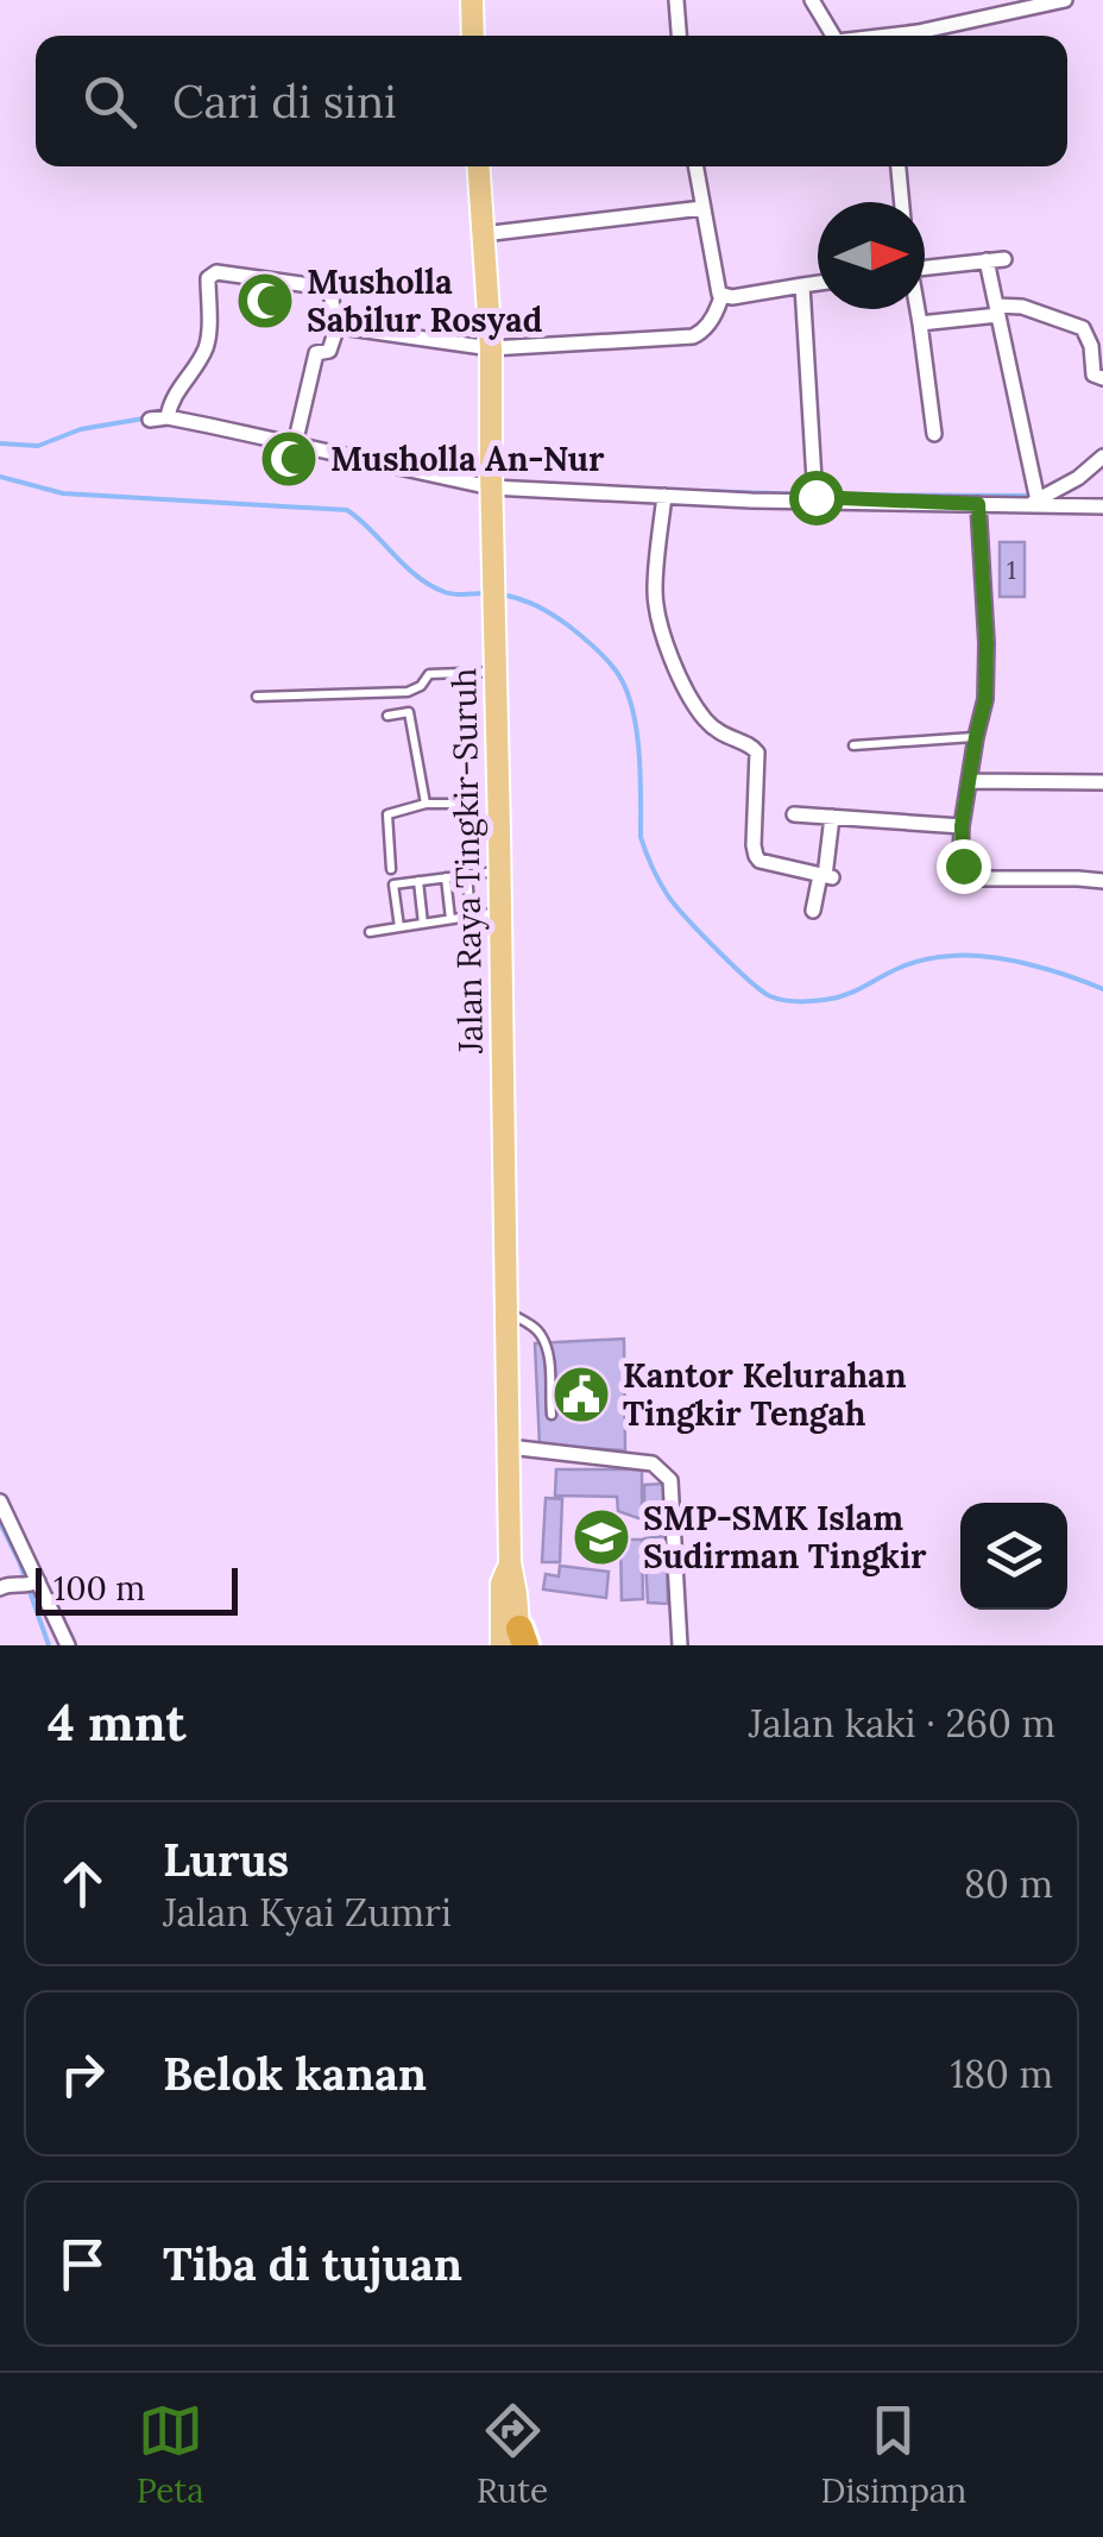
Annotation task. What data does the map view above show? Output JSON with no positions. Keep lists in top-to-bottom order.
{
  "streets": {
    "main road": ["Jalan Raya Tingkir-Suruh"]
  },
  "places": {
    "mosque": ["Musholla Sabilur Rosyad", "Musholla An-Nur"],
    "public building": ["Kantor Kelurahan Tingkir Tengah"],
    "school or university": ["SMP-SMK Islam Sudirman Tingkir"]
  },
  "house_numbers": ["1"],
  "scale_bar": "100 m",
  "north": "right",
  "page": {
    "search": "Cari di sini",
    "scale": "100 m",
    "heading": ["4 mnt", "Jalan kaki · 260 m"],
    "list": [
      ["Lurus", "Jalan Kyai Zumri", "80 m"],
      ["Belok kanan", "180 m"],
      "Tiba di tujuan"
    ],
    "nav": ["Peta", "Rute", "Disimpan"]
  }
}
